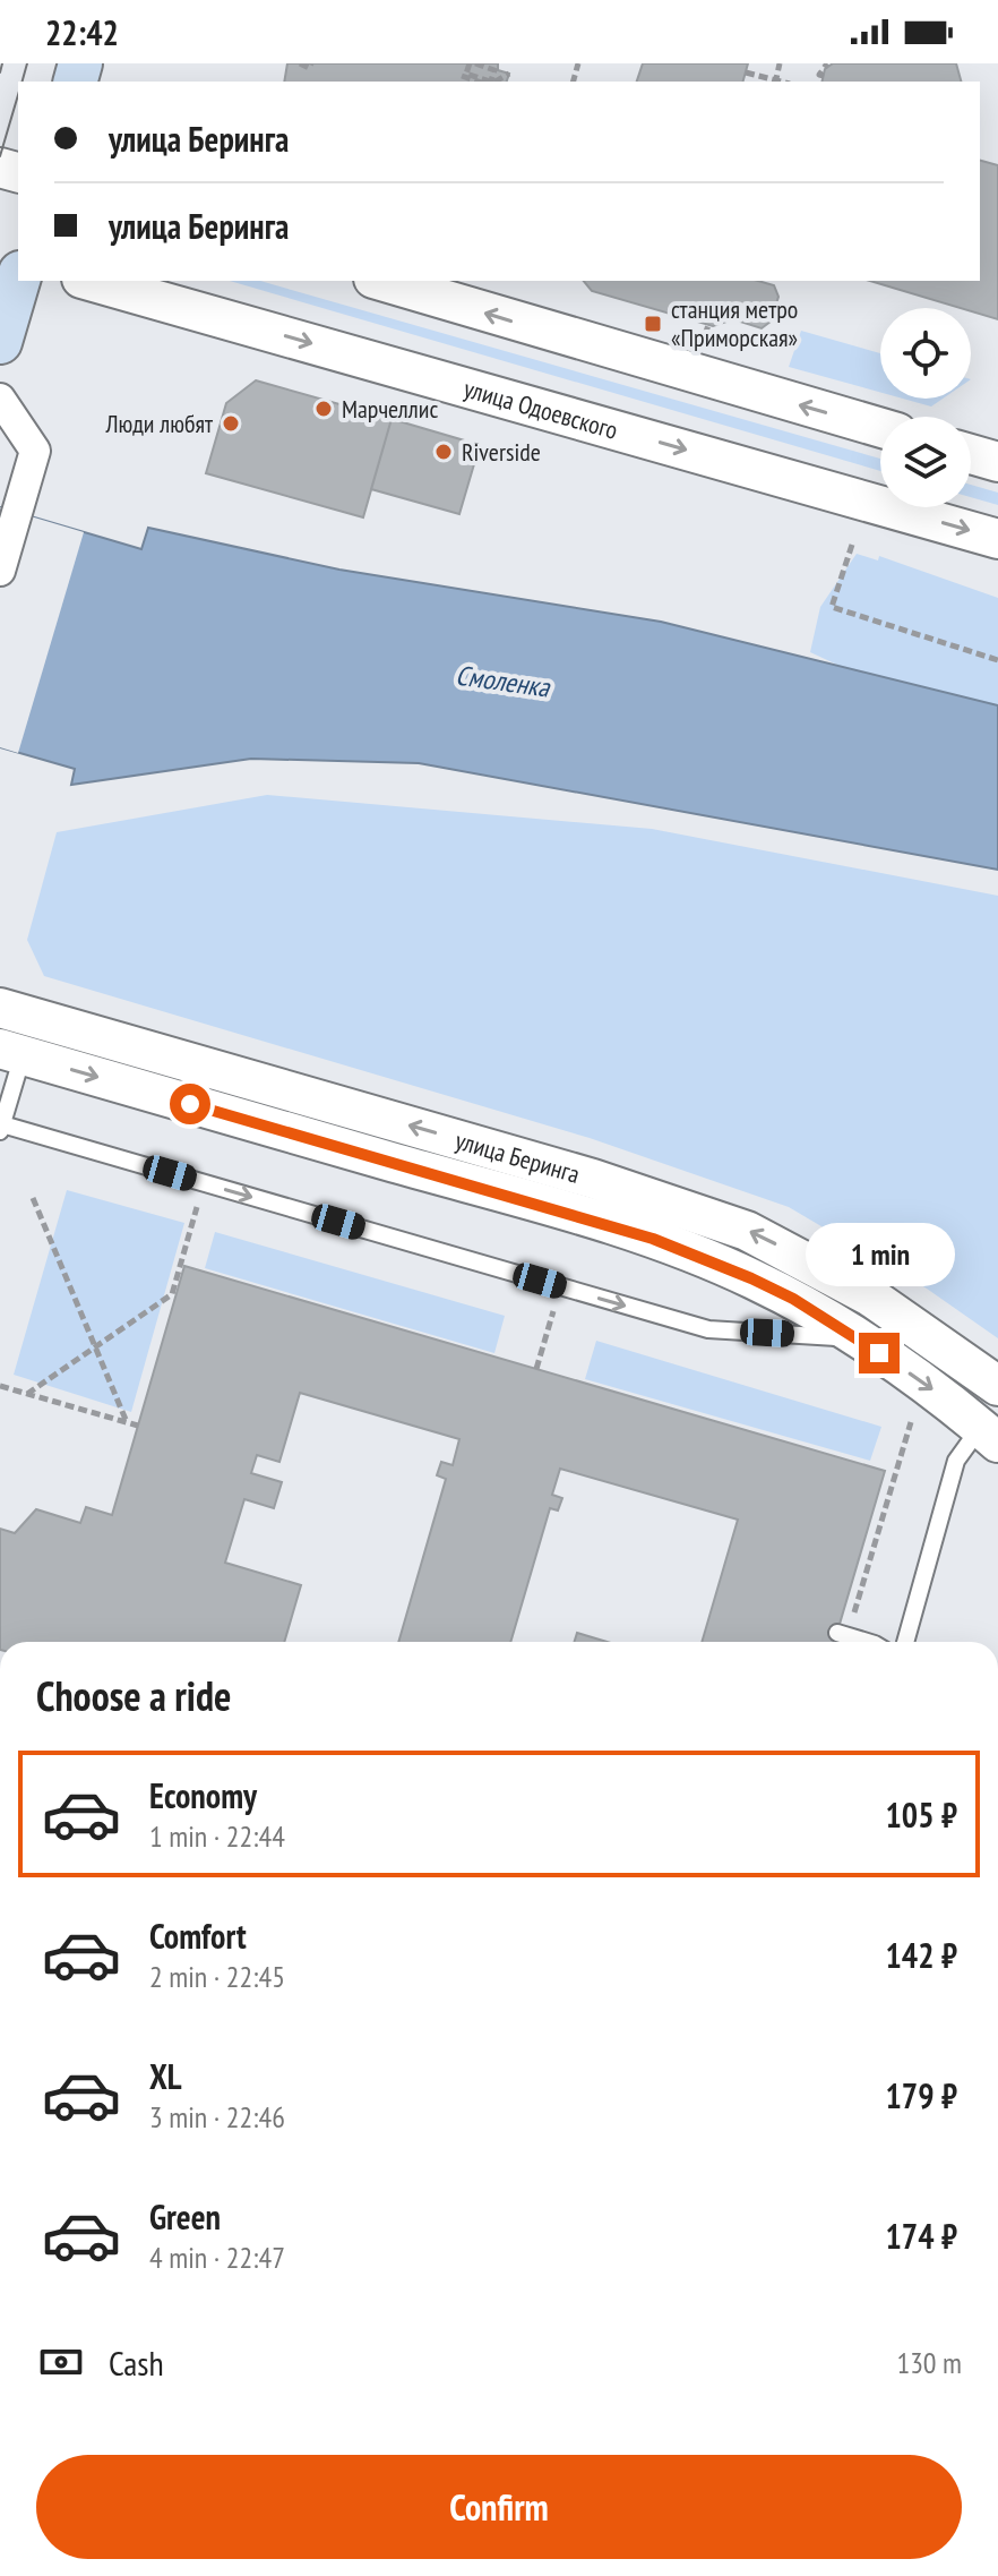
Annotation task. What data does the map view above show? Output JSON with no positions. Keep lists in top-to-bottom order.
{
  "streets": {
    "street": ["улица Одоевского", "улица Беринга"]
  },
  "water": ["Смоленка"],
  "places": {
    "transit": ["станция метро «Приморская»"],
    "other": ["Марчеллис", "Люди любят", "Riverside"]
  },
  "page": {
    "status": "22:42",
    "banner": ["улица Беринга", "улица Беринга"],
    "bubble": "1 min",
    "heading": "Choose a ride",
    "list": [
      {
        "name": "Economy",
        "note": "1 min · 22:44",
        "value": "105 ₽"
      },
      {
        "name": "Comfort",
        "note": "2 min · 22:45",
        "value": "142 ₽"
      },
      {
        "name": "XL",
        "note": "3 min · 22:46",
        "value": "179 ₽"
      },
      {
        "name": "Green",
        "note": "4 min · 22:47",
        "value": "174 ₽"
      }
    ],
    "pay": ["Cash", "130 m"],
    "buttons": "Confirm"
  }
}
